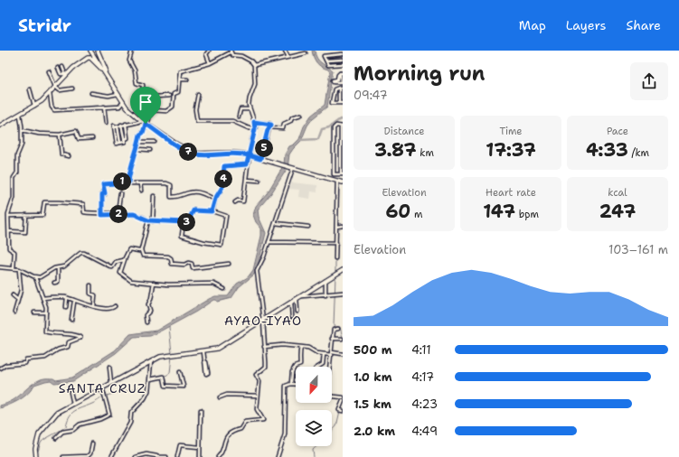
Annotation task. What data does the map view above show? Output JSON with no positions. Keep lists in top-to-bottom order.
{
  "districts": ["AYAO-IYAO", "SANTA CRUZ"],
  "north": "bottom",
  "page": {
    "header": "Stridr",
    "nav": ["Map", "Layers", "Share"],
    "heading": ["Morning run", "09:47"],
    "stats": [
      ["Distance", "3.87 km"],
      ["Time", "17:37"],
      ["Pace", "4:33 /km"],
      ["Elevation", "60 m"],
      ["Heart rate", "147 bpm"],
      ["kcal", "247"]
    ],
    "pins": [
      "5",
      "7",
      "4",
      "1",
      "2",
      "3"
    ],
    "chart": ["Elevation", "103–161 m"],
    "list": [
      {
        "name": "500 m",
        "note": "4:11"
      },
      {
        "name": "1.0 km",
        "note": "4:17"
      },
      {
        "name": "1.5 km",
        "note": "4:23"
      },
      {
        "name": "2.0 km",
        "note": "4:49"
      }
    ]
  }
}
